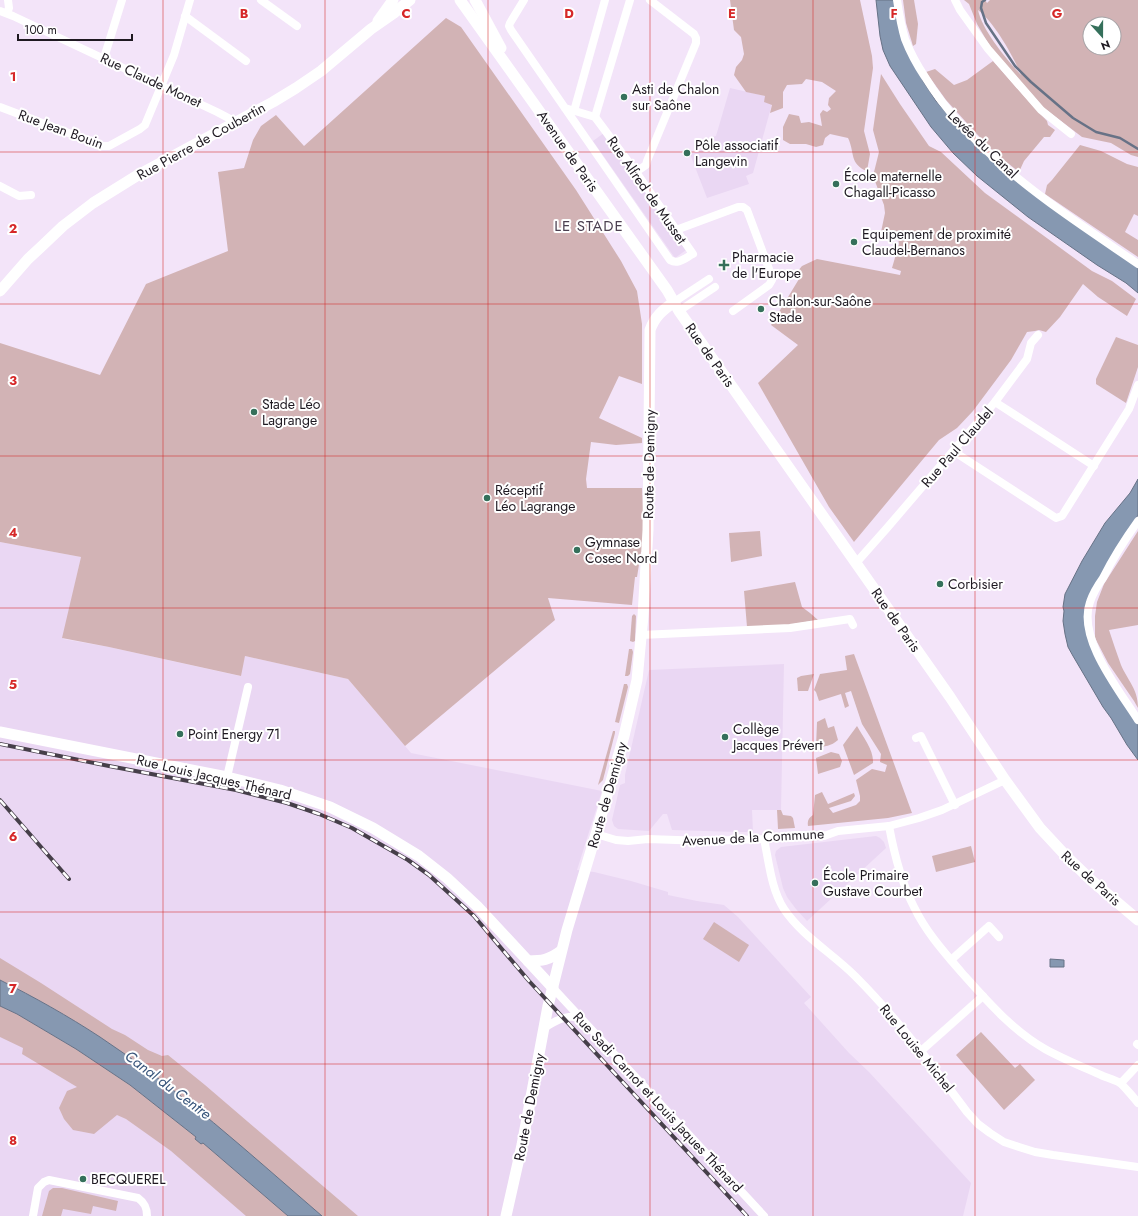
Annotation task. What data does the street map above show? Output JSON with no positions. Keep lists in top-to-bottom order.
{
  "streets": {
    "main road": [
      "Rue Pierre de Coubertin",
      "Avenue de Paris",
      "Rue de Paris",
      "Route de Demigny",
      "Rue Louis Jacques Thénard"
    ],
    "street": [
      "Rue Claude Monet",
      "Rue Jean Bouin",
      "Levée du Canal",
      "Rue Alfred de Musset",
      "Rue Paul Claudel",
      "Avenue de la Commune",
      "Rue Louise Michel",
      "Rue Sadi Carnot et Louis Jaques Thénard"
    ]
  },
  "crossings": [
    ["Rue Claude Monet", "Rue Jean Bouin"],
    ["Rue Claude Monet", "Rue Pierre de Coubertin"],
    ["Avenue de Paris", "Rue de Paris"],
    ["Avenue de Paris", "Route de Demigny"],
    ["Rue de Paris", "Rue Paul Claudel"],
    ["Rue de Paris", "Route de Demigny"],
    ["Rue de Paris", "Avenue de la Commune"],
    ["Route de Demigny", "Rue Louis Jacques Thénard"],
    ["Route de Demigny", "Avenue de la Commune"],
    ["Route de Demigny", "Rue Sadi Carnot et Louis Jaques Thénard"],
    ["Rue Louis Jacques Thénard", "Rue Sadi Carnot et Louis Jaques Thénard"],
    ["Avenue de la Commune", "Rue Louise Michel"]
  ],
  "districts": ["LE STADE"],
  "water": ["Canal du Centre"],
  "places": {
    "other": [
      "Asti de Chalon sur Saône",
      "Pôle associatif Langevin",
      "École maternelle Chagall-Picasso",
      "Equipement de proximité Claudel-Bernanos",
      "Chalon-sur-Saône Stade",
      "Stade Léo Lagrange",
      "Réceptif Léo Lagrange",
      "Gymnase Cosec Nord",
      "Corbisier",
      "Point Energy 71",
      "Collège Jacques Prévert",
      "École Primaire Gustave Courbet",
      "BECQUEREL"
    ],
    "health": ["Pharmacie de l'Europe"]
  },
  "scale_bar": "100 m",
  "north": "bottom",
  "grid": {
    "columns": [
      "B",
      "C",
      "D",
      "E",
      "F",
      "G"
    ],
    "rows": [
      "1",
      "2",
      "3",
      "4",
      "5",
      "6",
      "7",
      "8"
    ]
  }
}
